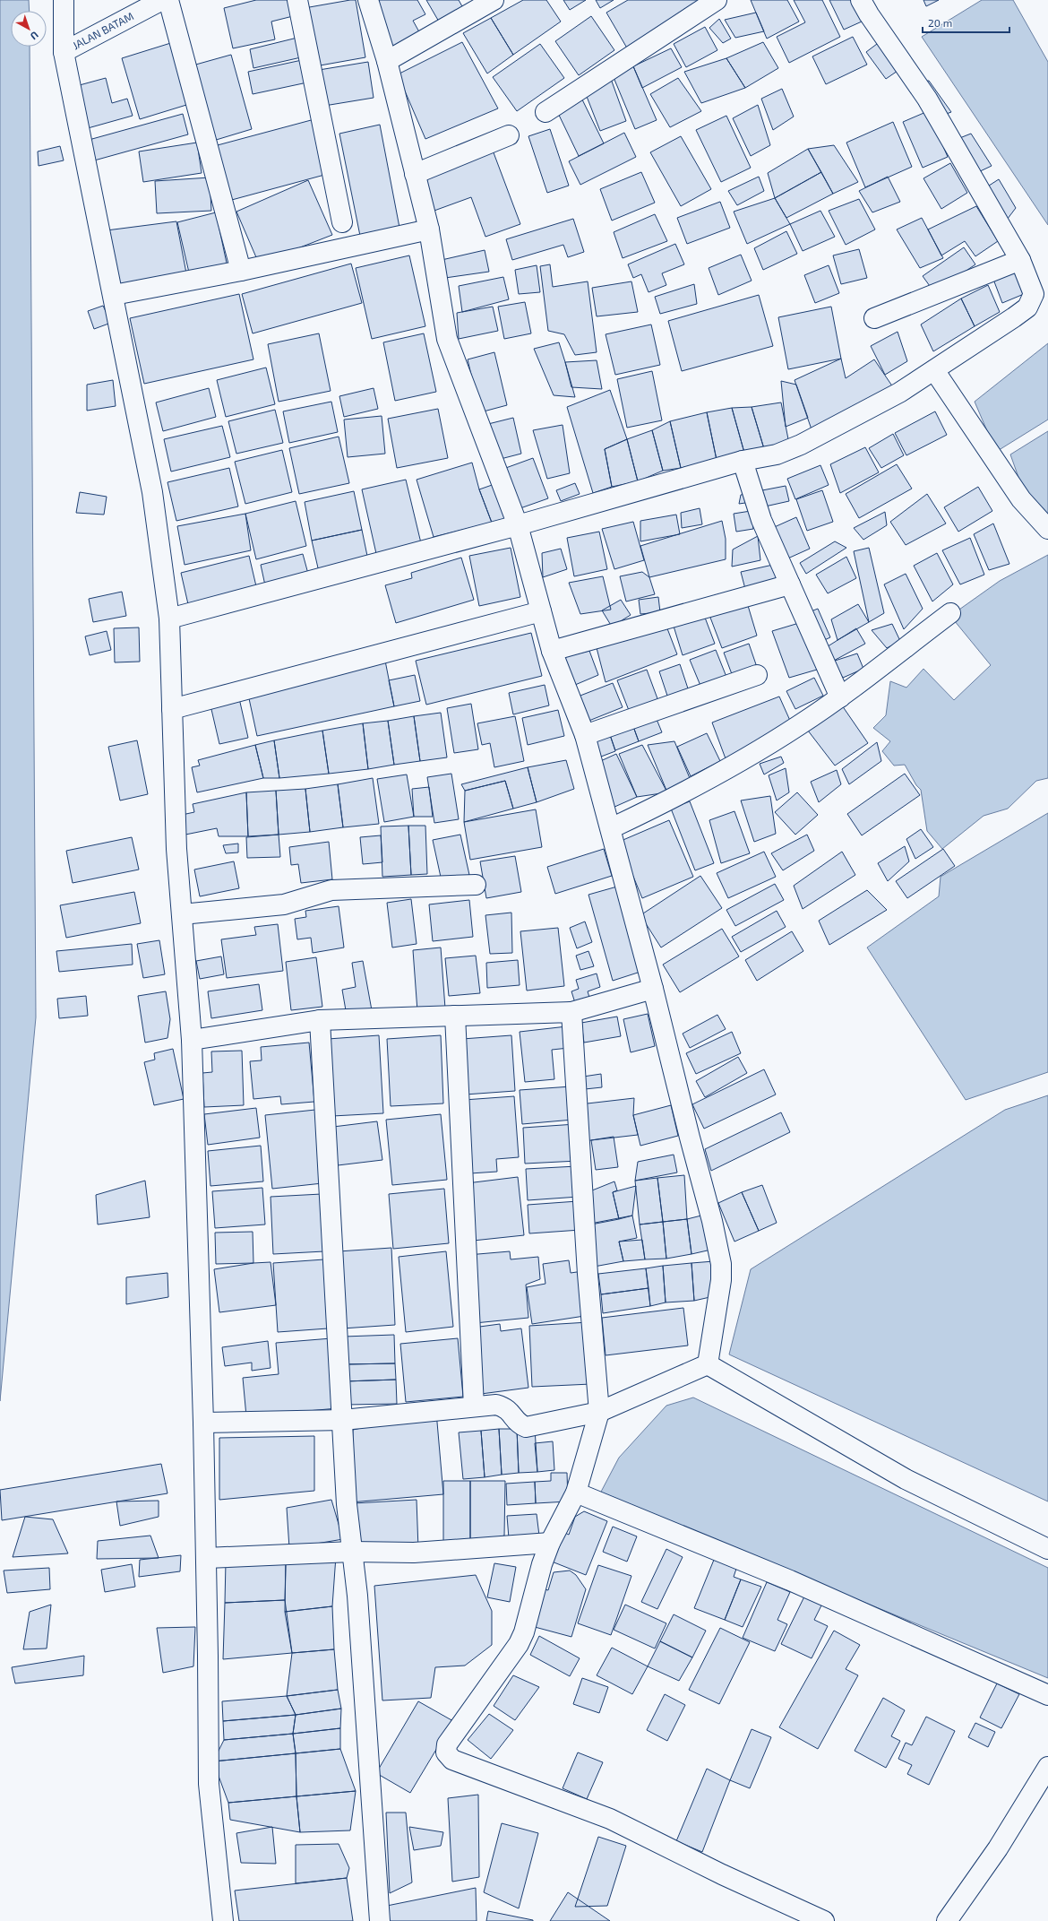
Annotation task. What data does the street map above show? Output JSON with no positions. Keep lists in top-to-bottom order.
{
  "streets": {
    "street": ["JALAN BATAM"]
  },
  "scale_bar": "20 m",
  "north": "bottom right"
}
